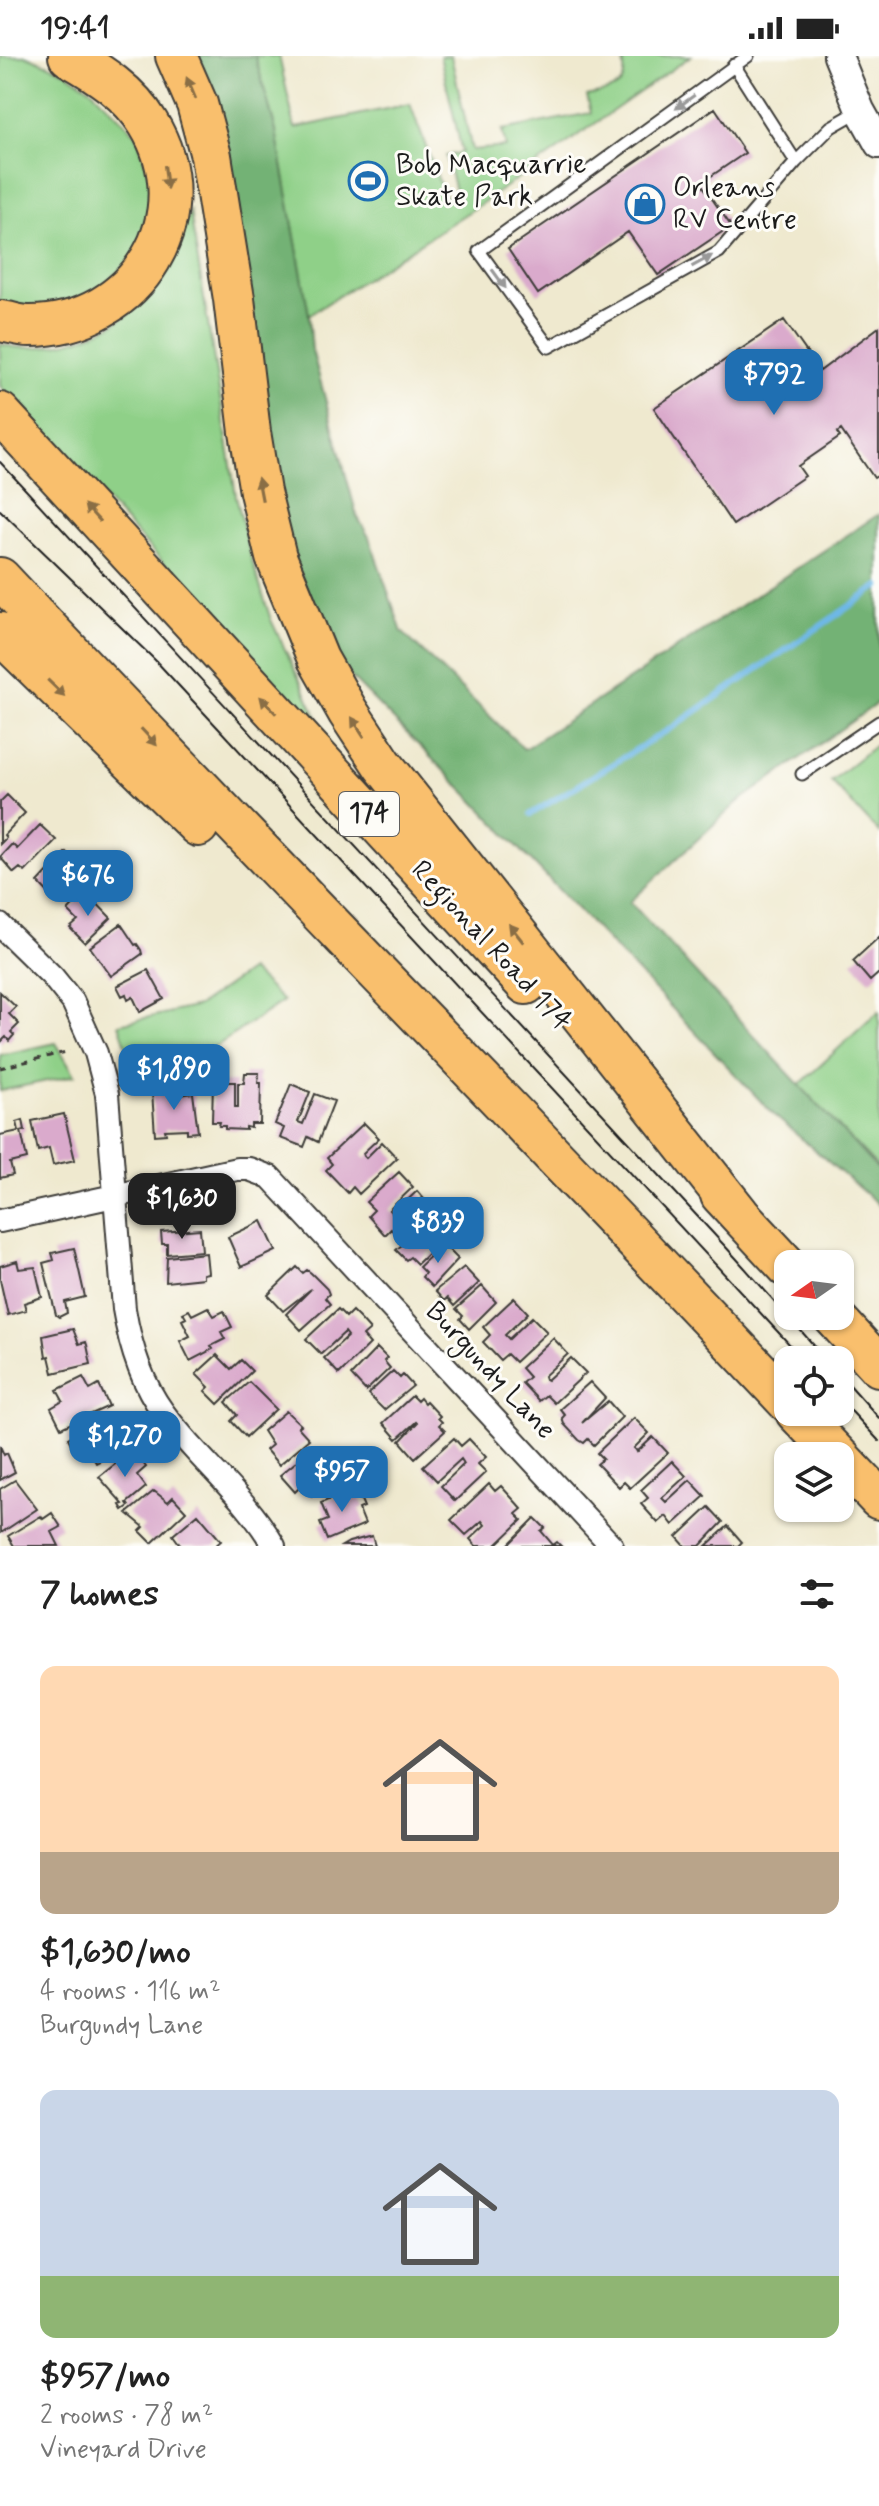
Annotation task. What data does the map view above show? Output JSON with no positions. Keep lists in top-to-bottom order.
{
  "streets": {
    "highway": ["174", "Regional Road 174"],
    "street": ["Burgundy Lane"]
  },
  "places": {
    "sports": ["Bob Macquarrie Skate Park"],
    "shop": ["Orleans RV Centre"]
  },
  "north": "left",
  "page": {
    "status": "19:41",
    "price": [
      "$792",
      "$676",
      "$1,890",
      "$1,630",
      "$839",
      "$1,270",
      "$957"
    ],
    "heading": "7 homes",
    "list": [
      {
        "name": "$1,630/mo",
        "note": "4 rooms · 116 m² · Burgundy Lane"
      },
      {
        "name": "$957/mo",
        "note": "2 rooms · 78 m² · Vineyard Drive"
      }
    ]
  }
}
